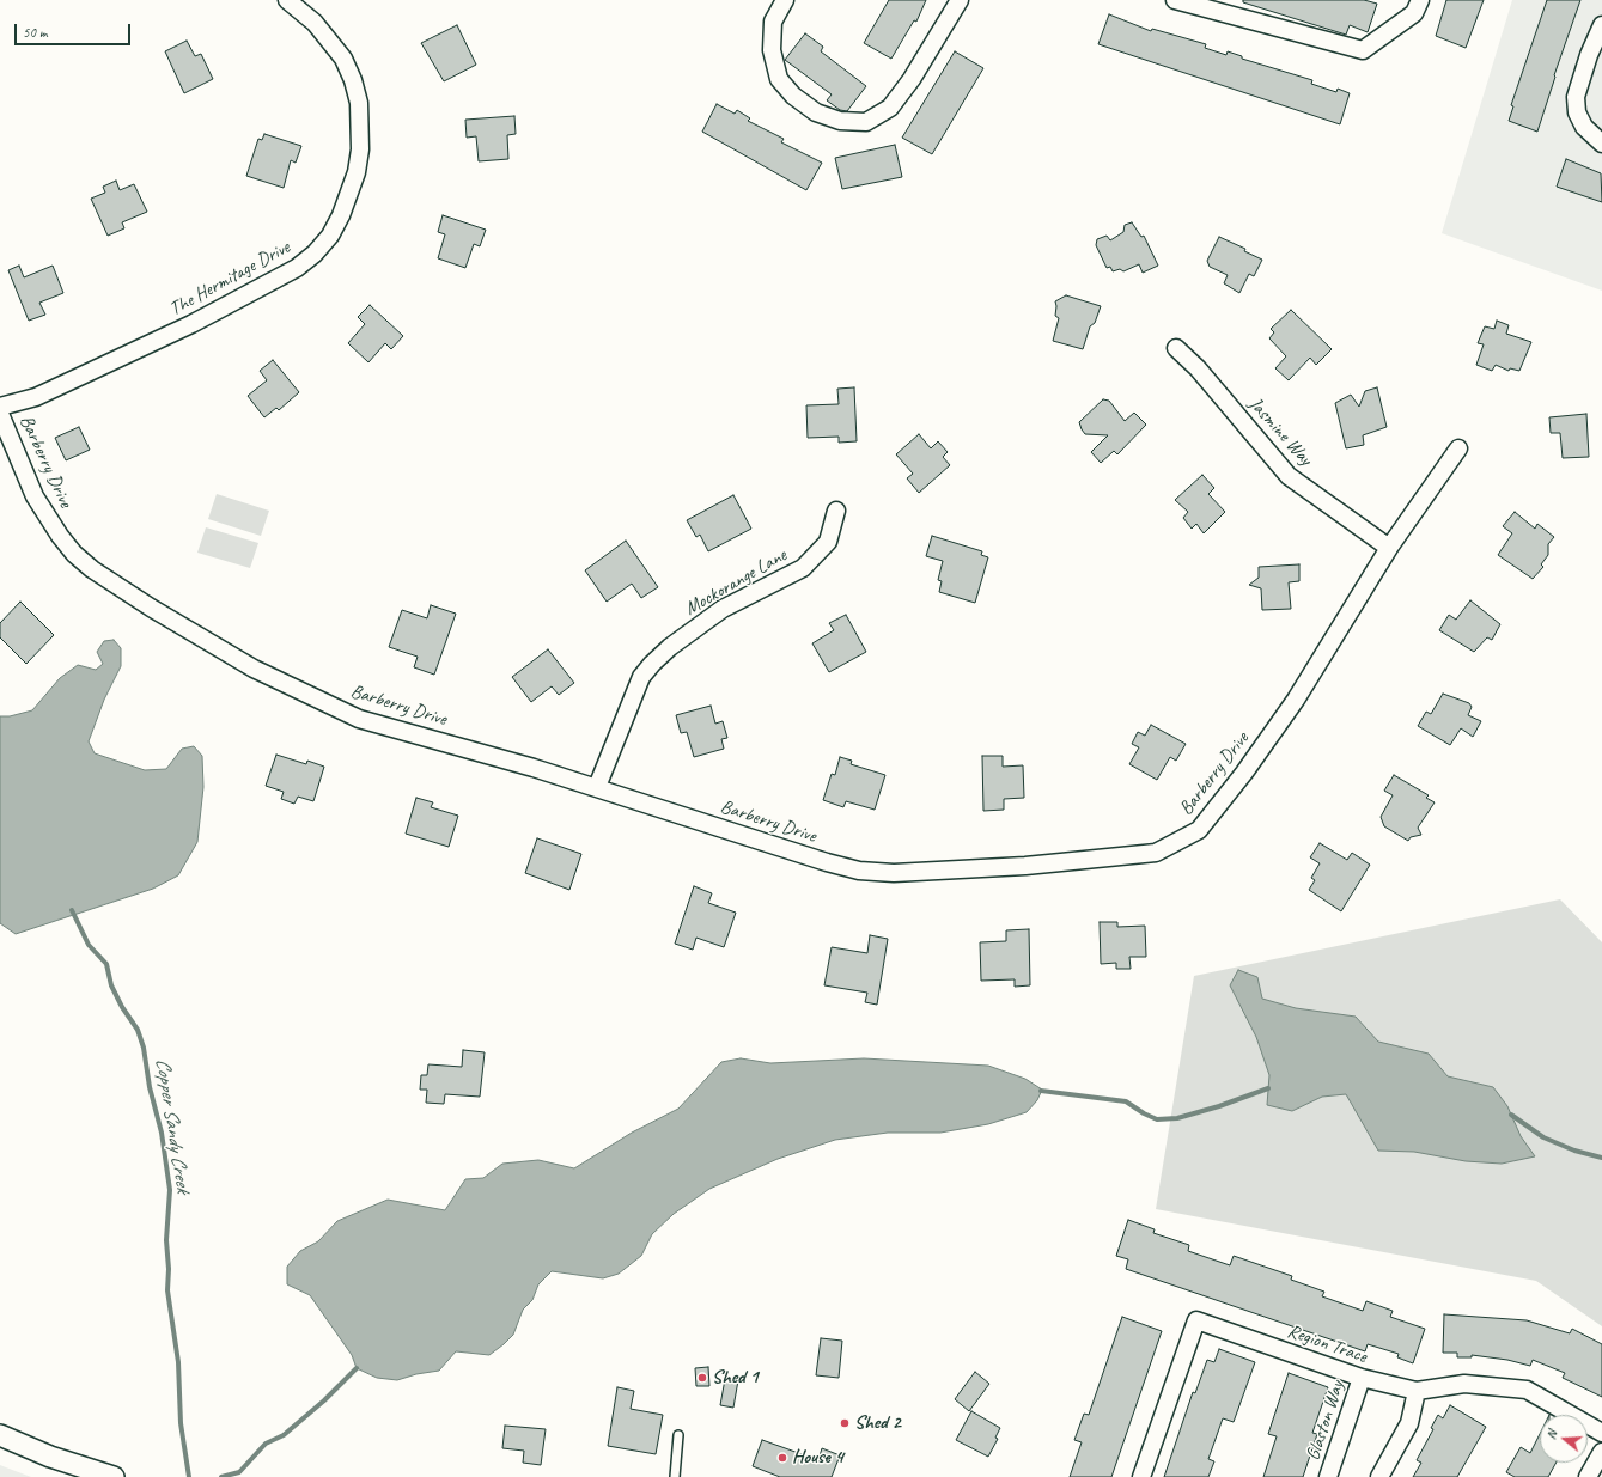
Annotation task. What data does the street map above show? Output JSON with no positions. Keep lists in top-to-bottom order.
{
  "streets": {
    "street": [
      "The Hermitage Drive",
      "Jasmine Way",
      "Barberry Drive",
      "Mockorange Lane",
      "Region Trace",
      "Glaston Way"
    ]
  },
  "crossings": [
    ["Jasmine Way", "Barberry Drive"],
    ["Barberry Drive", "Mockorange Lane"],
    ["Region Trace", "Glaston Way"]
  ],
  "water": ["Copper Sandy Creek"],
  "places": ["Shed 1", "Shed 2", "House 4"],
  "scale_bar": "50 m",
  "north": "left"
}
